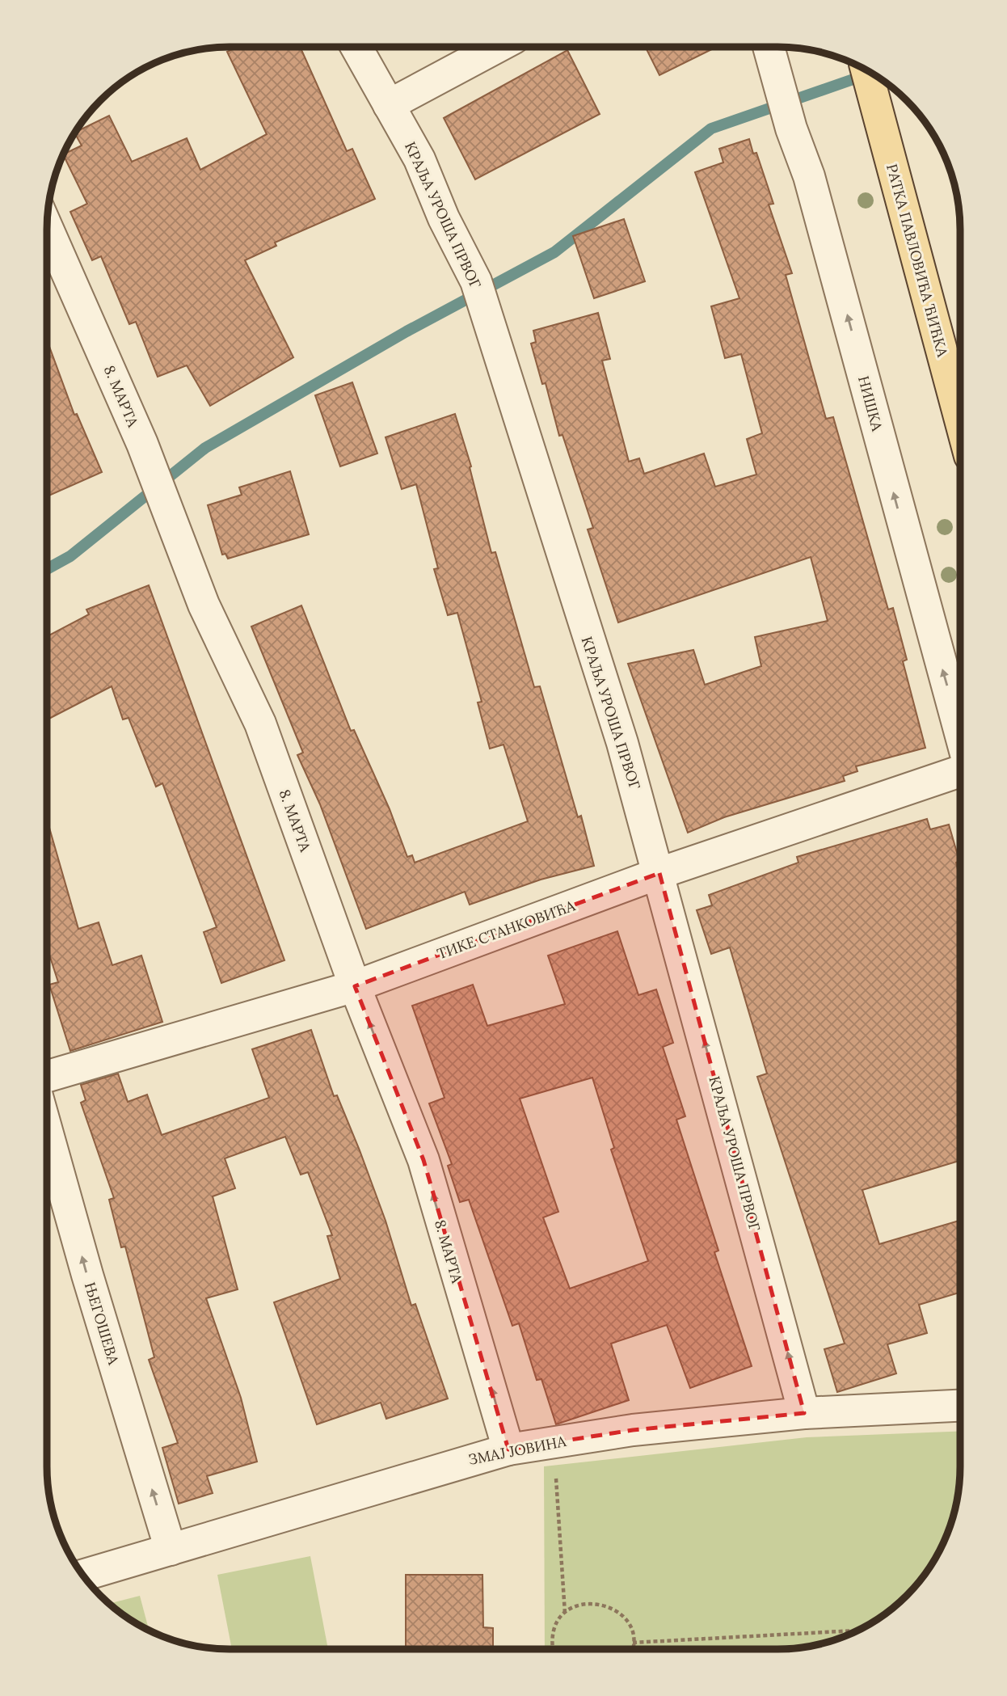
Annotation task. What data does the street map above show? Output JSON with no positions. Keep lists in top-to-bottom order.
{
  "streets": {
    "main road": ["РАТКА ПАВЛОВИЋА ЋИЋКА"],
    "street": [
      "КРАЉА УРОША ПРВОГ",
      "8. МАРТА",
      "НИШКА",
      "ТИКЕ СТАНКОВИЋА",
      "ЊЕГОШЕВА",
      "ЗМАЈ ЈОВИНА"
    ]
  },
  "crossings": [
    ["КРАЉА УРОША ПРВОГ", "ТИКЕ СТАНКОВИЋА"],
    ["КРАЉА УРОША ПРВОГ", "ЗМАЈ ЈОВИНА"],
    ["8. МАРТА", "ТИКЕ СТАНКОВИЋА"],
    ["8. МАРТА", "ЗМАЈ ЈОВИНА"],
    ["ЊЕГОШЕВА", "ЗМАЈ ЈОВИНА"]
  ],
  "one_way": [
    "КРАЉА УРОША ПРВОГ",
    "8. МАРТА",
    "НИШКА",
    "ЊЕГОШЕВА"
  ]
}
